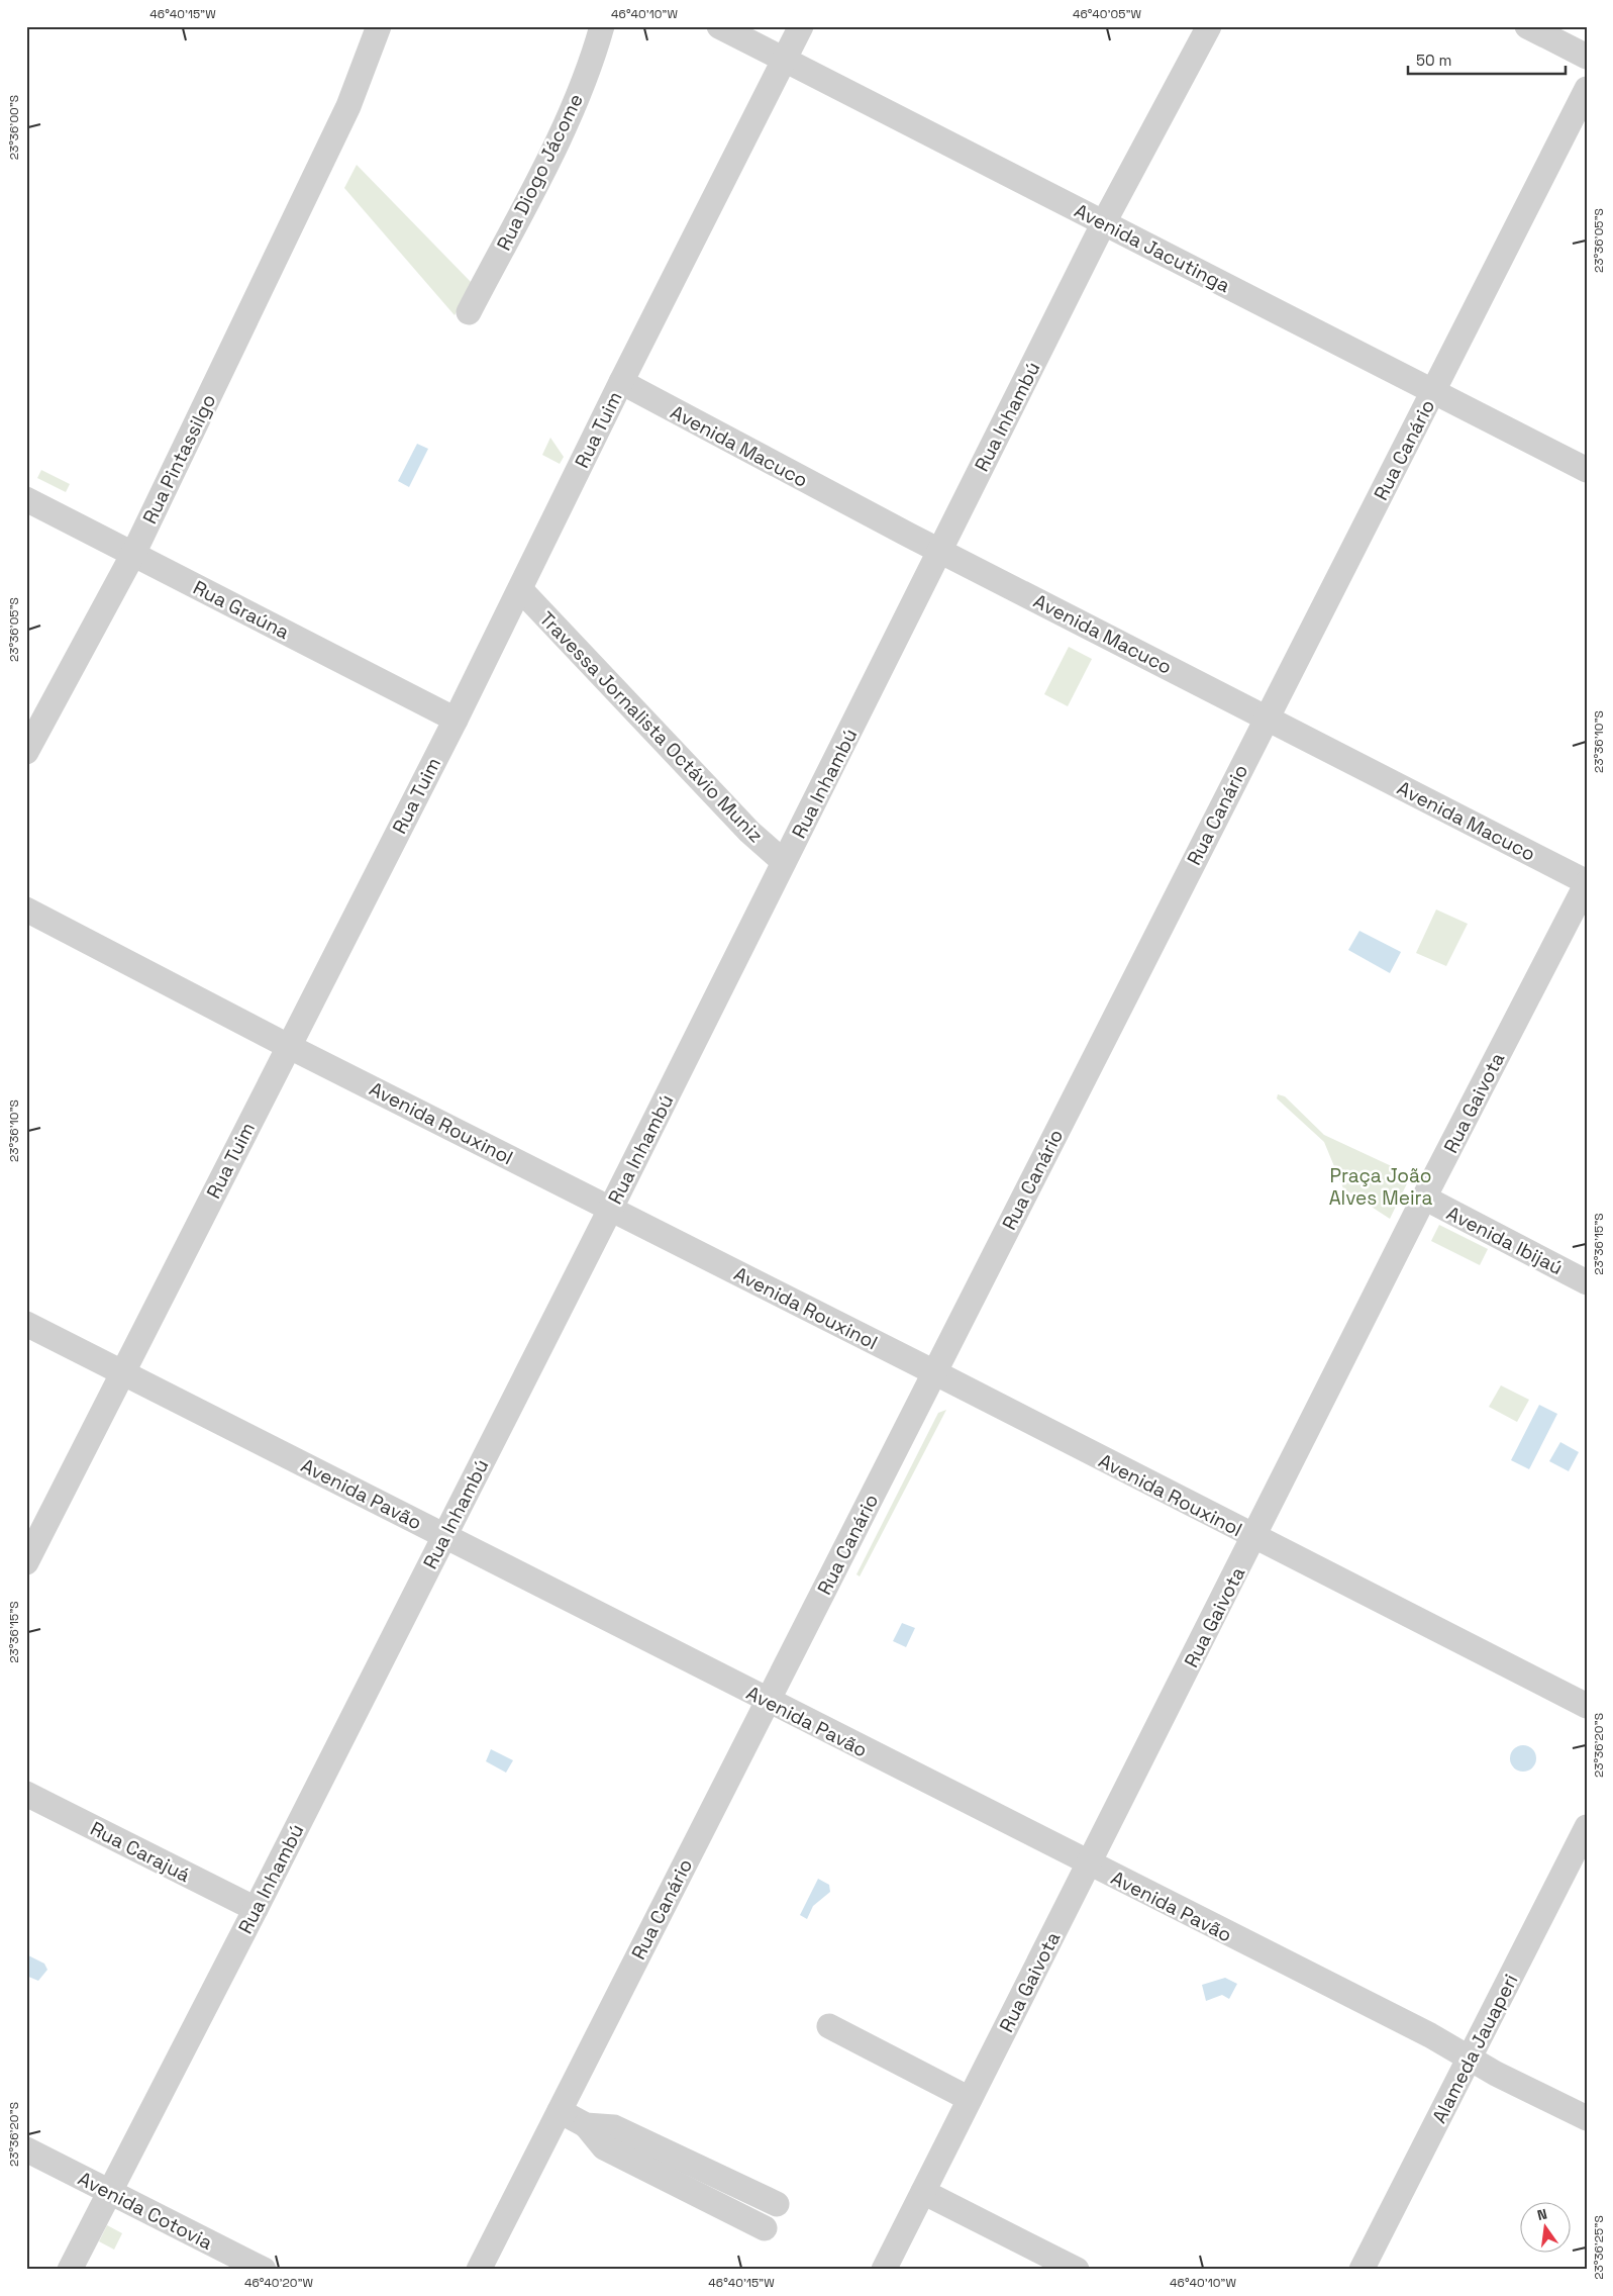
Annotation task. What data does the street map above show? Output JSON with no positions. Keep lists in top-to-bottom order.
{
  "streets": {
    "street": [
      "Rua Diogo Jácome",
      "Avenida Jacutinga",
      "Rua Inhambú",
      "Rua Tuim",
      "Avenida Macuco",
      "Rua Canário",
      "Rua Pintassilgo",
      "Rua Graúna",
      "Travessa Jornalista Octávio Muniz",
      "Rua Gaivota",
      "Avenida Rouxinol",
      "Avenida Ibijaú",
      "Avenida Pavão",
      "Rua Carajuá",
      "Alameda Jauaperi",
      "Avenida Cotovia"
    ]
  },
  "crossings": [
    ["Avenida Jacutinga", "Rua Inhambú"],
    ["Avenida Jacutinga", "Rua Tuim"],
    ["Avenida Jacutinga", "Rua Canário"],
    ["Rua Inhambú", "Avenida Macuco"],
    ["Rua Inhambú", "Travessa Jornalista Octávio Muniz"],
    ["Rua Inhambú", "Avenida Rouxinol"],
    ["Rua Inhambú", "Avenida Pavão"],
    ["Rua Inhambú", "Rua Carajuá"],
    ["Rua Inhambú", "Avenida Cotovia"],
    ["Rua Tuim", "Avenida Macuco"],
    ["Rua Tuim", "Rua Graúna"],
    ["Rua Tuim", "Travessa Jornalista Octávio Muniz"],
    ["Rua Tuim", "Avenida Rouxinol"],
    ["Rua Tuim", "Avenida Pavão"],
    ["Avenida Macuco", "Rua Canário"],
    ["Avenida Macuco", "Rua Gaivota"],
    ["Rua Canário", "Avenida Rouxinol"],
    ["Rua Canário", "Avenida Pavão"],
    ["Rua Pintassilgo", "Rua Graúna"],
    ["Rua Gaivota", "Avenida Rouxinol"],
    ["Rua Gaivota", "Avenida Ibijaú"],
    ["Rua Gaivota", "Avenida Pavão"],
    ["Avenida Pavão", "Alameda Jauaperi"]
  ],
  "parks": ["Praça João Alves Meira"],
  "scale_bar": "50 m",
  "north": "top",
  "coordinates": [
    "46°40'15\"W",
    "46°40'10\"W",
    "46°40'05\"W",
    "23°36'00\"S",
    "23°36'05\"S",
    "23°36'10\"S",
    "23°36'15\"S",
    "23°36'20\"S",
    "23°36'25\"S",
    "46°40'20\"W"
  ]
}
